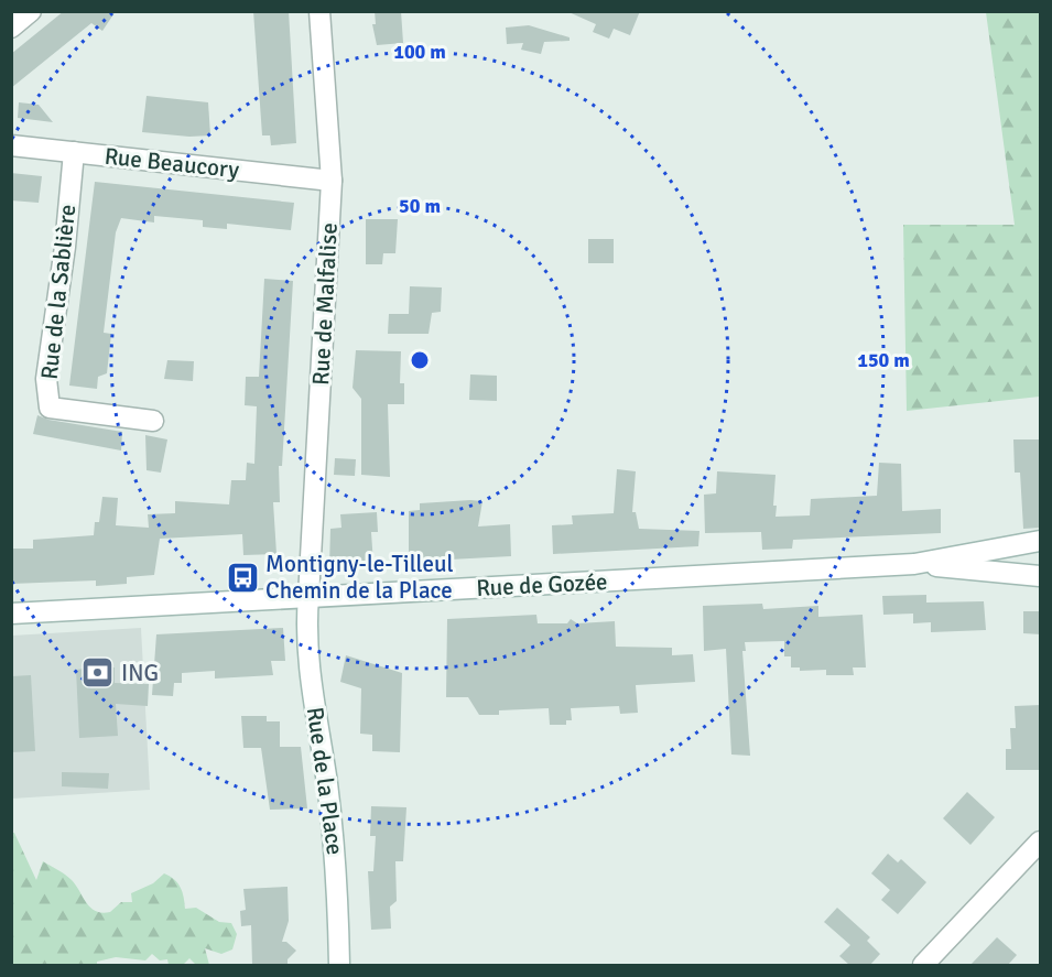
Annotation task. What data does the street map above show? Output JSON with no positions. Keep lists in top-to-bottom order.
{
  "streets": {
    "main road": [
      "Rue Beaucory",
      "Rue de la Sablière",
      "Rue de Malfalise",
      "Rue de Gozée",
      "Rue de la Place"
    ]
  },
  "crossings": [
    ["Rue Beaucory", "Rue de la Sablière"],
    ["Rue Beaucory", "Rue de Malfalise"],
    ["Rue de Malfalise", "Rue de Gozée"],
    ["Rue de Malfalise", "Rue de la Place"],
    ["Rue de Gozée", "Rue de la Place"]
  ],
  "places": {
    "bus stop": ["Montigny-le-Tilleul Chemin de la Place"],
    "bank": ["ING"]
  },
  "rings": ["100 m", "50 m", "150 m"]
}
